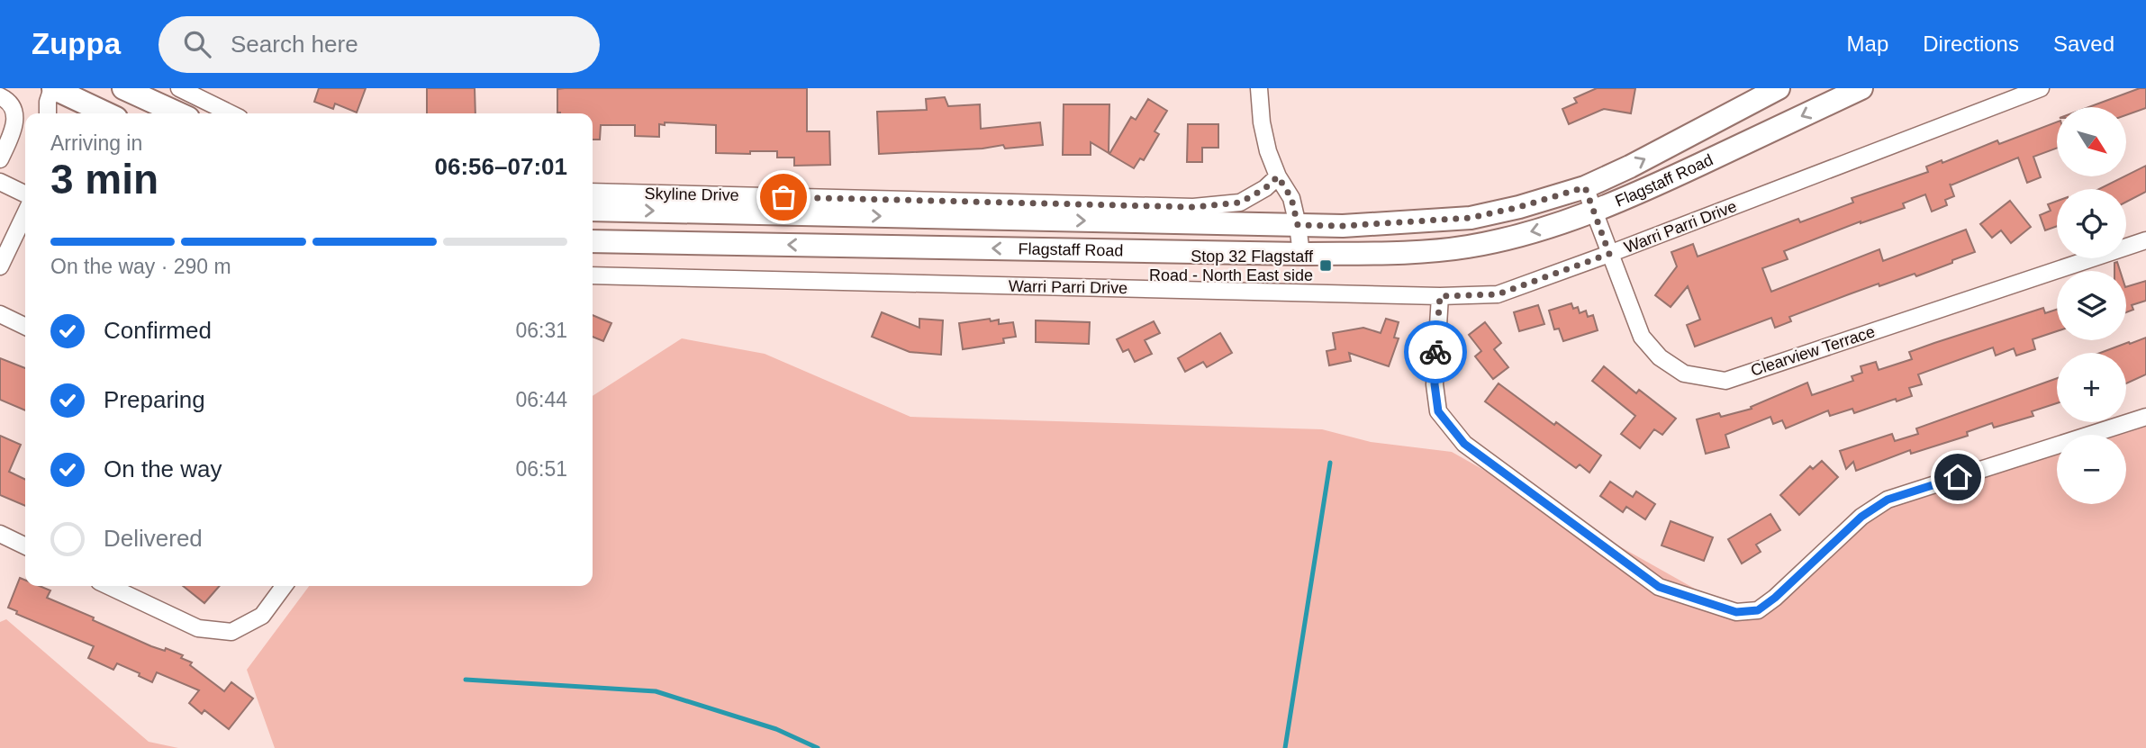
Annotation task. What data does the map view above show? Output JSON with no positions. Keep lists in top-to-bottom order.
{
  "streets": {
    "main road": ["Flagstaff Road"],
    "street": ["Skyline Drive", "Warri Parri Drive", "Clearview Terrace"]
  },
  "crossings": [
    ["Flagstaff Road", "Clearview Terrace"],
    ["Warri Parri Drive", "Clearview Terrace"]
  ],
  "places": {
    "transit": ["Stop 32 Flagstaff Road - North East side"]
  },
  "north": "bottom right",
  "page": {
    "header": "Zuppa",
    "search": "Search here",
    "nav": ["Map", "Directions", "Saved"],
    "map_buttons": ["+", "−"],
    "heading": ["3 min", "Arriving in", "06:56–07:01"],
    "bar": "On the way · 290 m",
    "list": [
      ["Confirmed", "06:31"],
      ["Preparing", "06:44"],
      ["On the way", "06:51"],
      "Delivered"
    ]
  }
}
